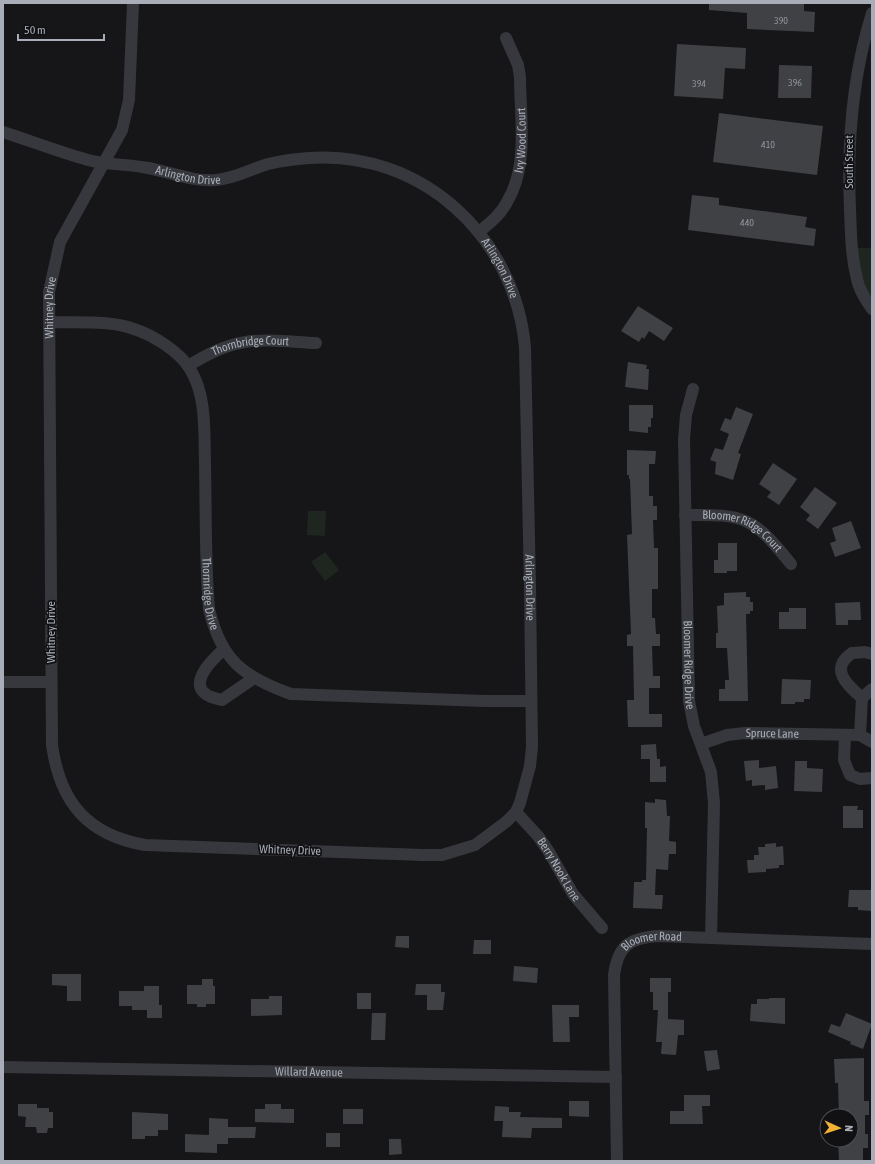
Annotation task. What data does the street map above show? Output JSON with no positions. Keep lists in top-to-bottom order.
{
  "streets": {
    "street": [
      "Ivy Wood Court",
      "South Street",
      "Arlington Drive",
      "Whitney Drive",
      "Thornbridge Court",
      "Bloomer Ridge Court",
      "Thornridge Drive",
      "Bloomer Ridge Drive",
      "Spruce Lane",
      "Berry Nook Lane",
      "Bloomer Road",
      "Willard Avenue"
    ]
  },
  "crossings": [
    ["Ivy Wood Court", "Arlington Drive"],
    ["Arlington Drive", "Whitney Drive"],
    ["Arlington Drive", "Thornridge Drive"],
    ["Arlington Drive", "Berry Nook Lane"],
    ["Whitney Drive", "Thornridge Drive"],
    ["Whitney Drive", "Berry Nook Lane"],
    ["Thornbridge Court", "Thornridge Drive"],
    ["Bloomer Ridge Court", "Bloomer Ridge Drive"],
    ["Bloomer Ridge Drive", "Spruce Lane"],
    ["Bloomer Ridge Drive", "Bloomer Road"],
    ["Bloomer Road", "Willard Avenue"]
  ],
  "house_numbers": [
    "390",
    "396",
    "394",
    "410",
    "440"
  ],
  "scale_bar": "50 m",
  "north": "right"
}
